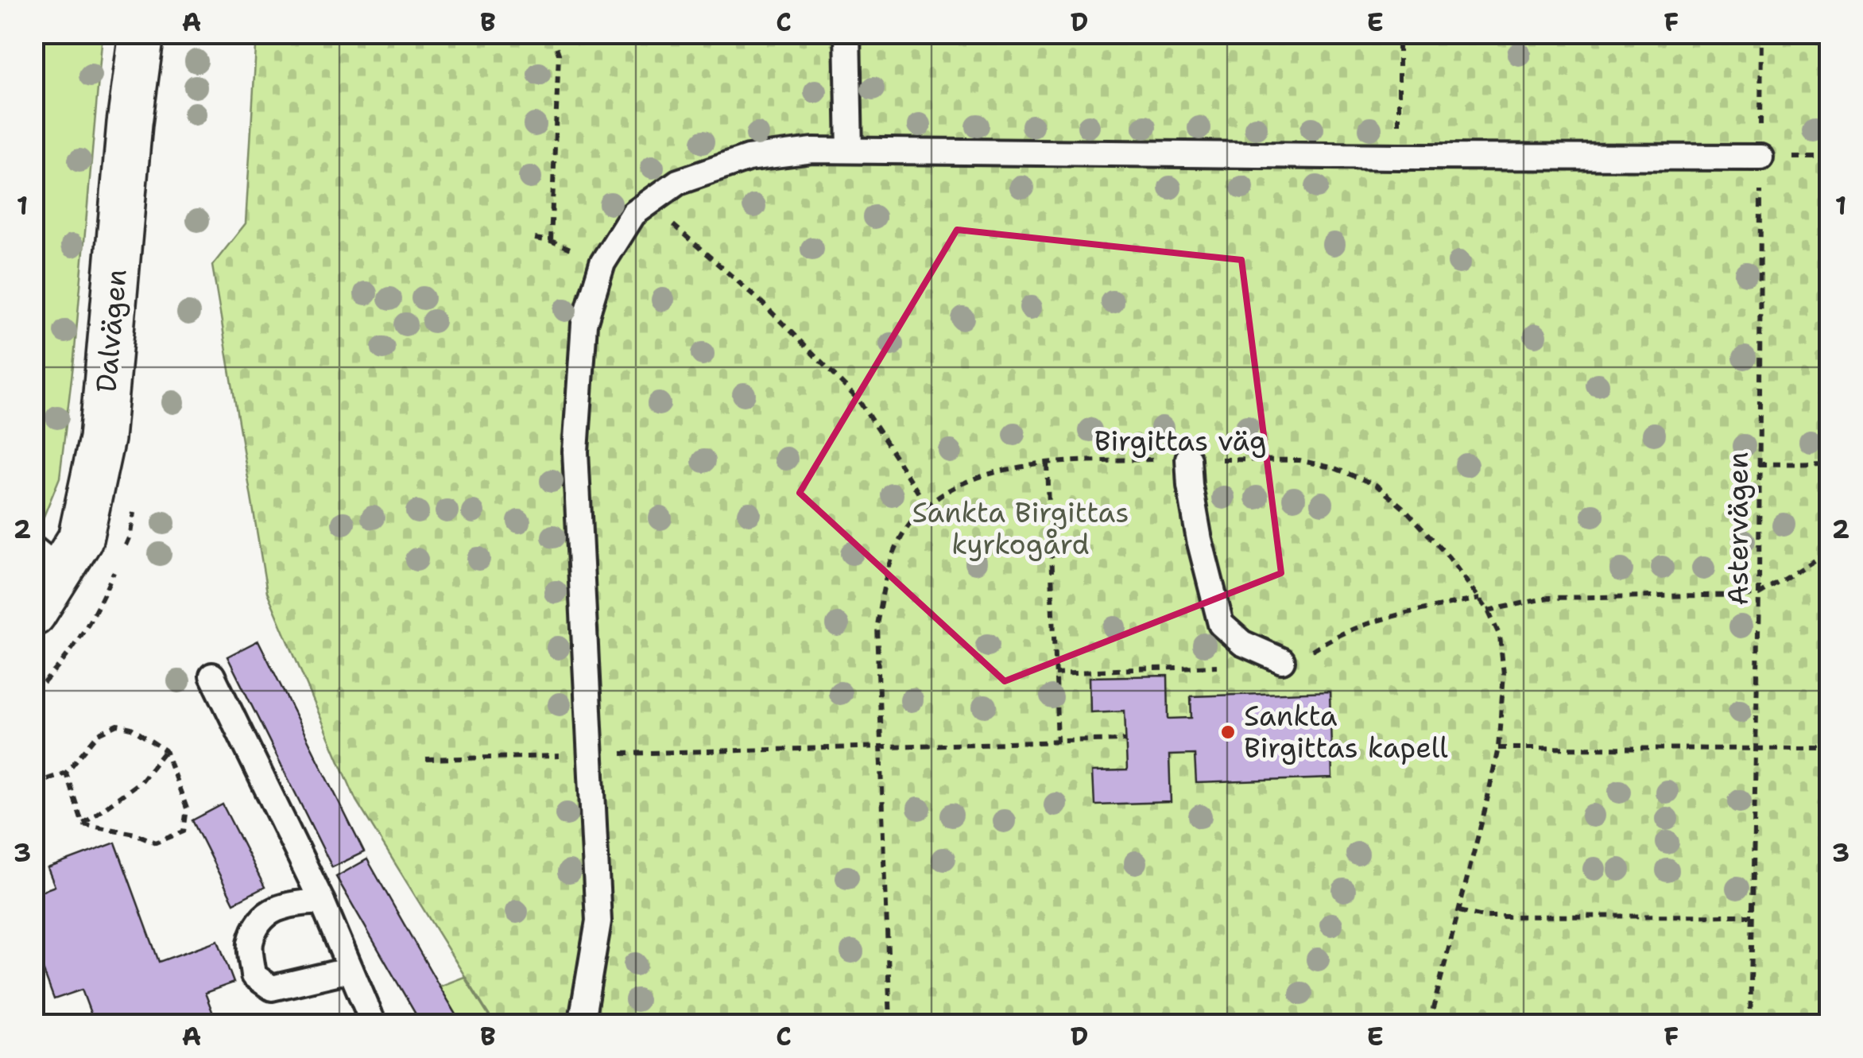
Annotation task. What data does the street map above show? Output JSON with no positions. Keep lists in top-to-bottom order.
{
  "streets": {
    "street": ["Dalvägen"],
    "path": ["Birgittas väg", "Astervägen"]
  },
  "parks": ["Sankta Birgittas kyrkogård"],
  "places": ["Sankta Birgittas kapell"],
  "grid": {
    "columns": [
      "A",
      "B",
      "C",
      "D",
      "E",
      "F"
    ],
    "rows": ["1", "2", "3"]
  }
}
